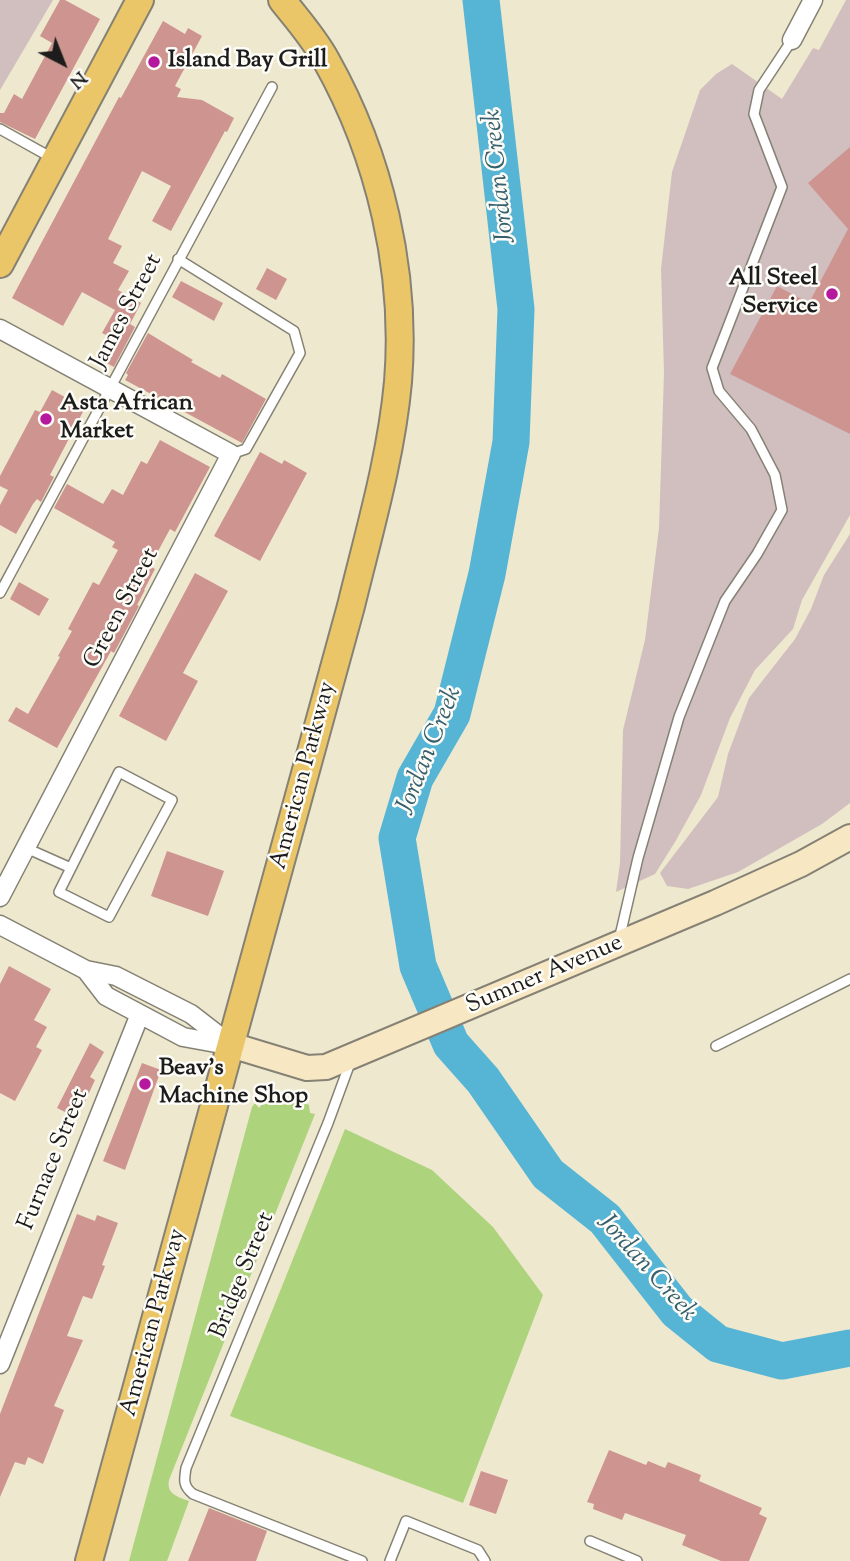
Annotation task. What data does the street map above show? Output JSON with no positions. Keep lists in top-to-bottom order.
{
  "streets": {
    "main road": ["American Parkway"],
    "street": ["Green Street", "Sumner Avenue", "Furnace Street"],
    "lane": ["James Street", "Bridge Street"]
  },
  "crossings": [
    ["James Street", "Green Street"],
    ["American Parkway", "Sumner Avenue"],
    ["Sumner Avenue", "Bridge Street"]
  ],
  "water": ["Jordan Creek"],
  "places": [
    "Island Bay Grill",
    "All Steel Service",
    "Asta African Market",
    "Beav's Machine Shop"
  ],
  "north": "bottom right"
}
